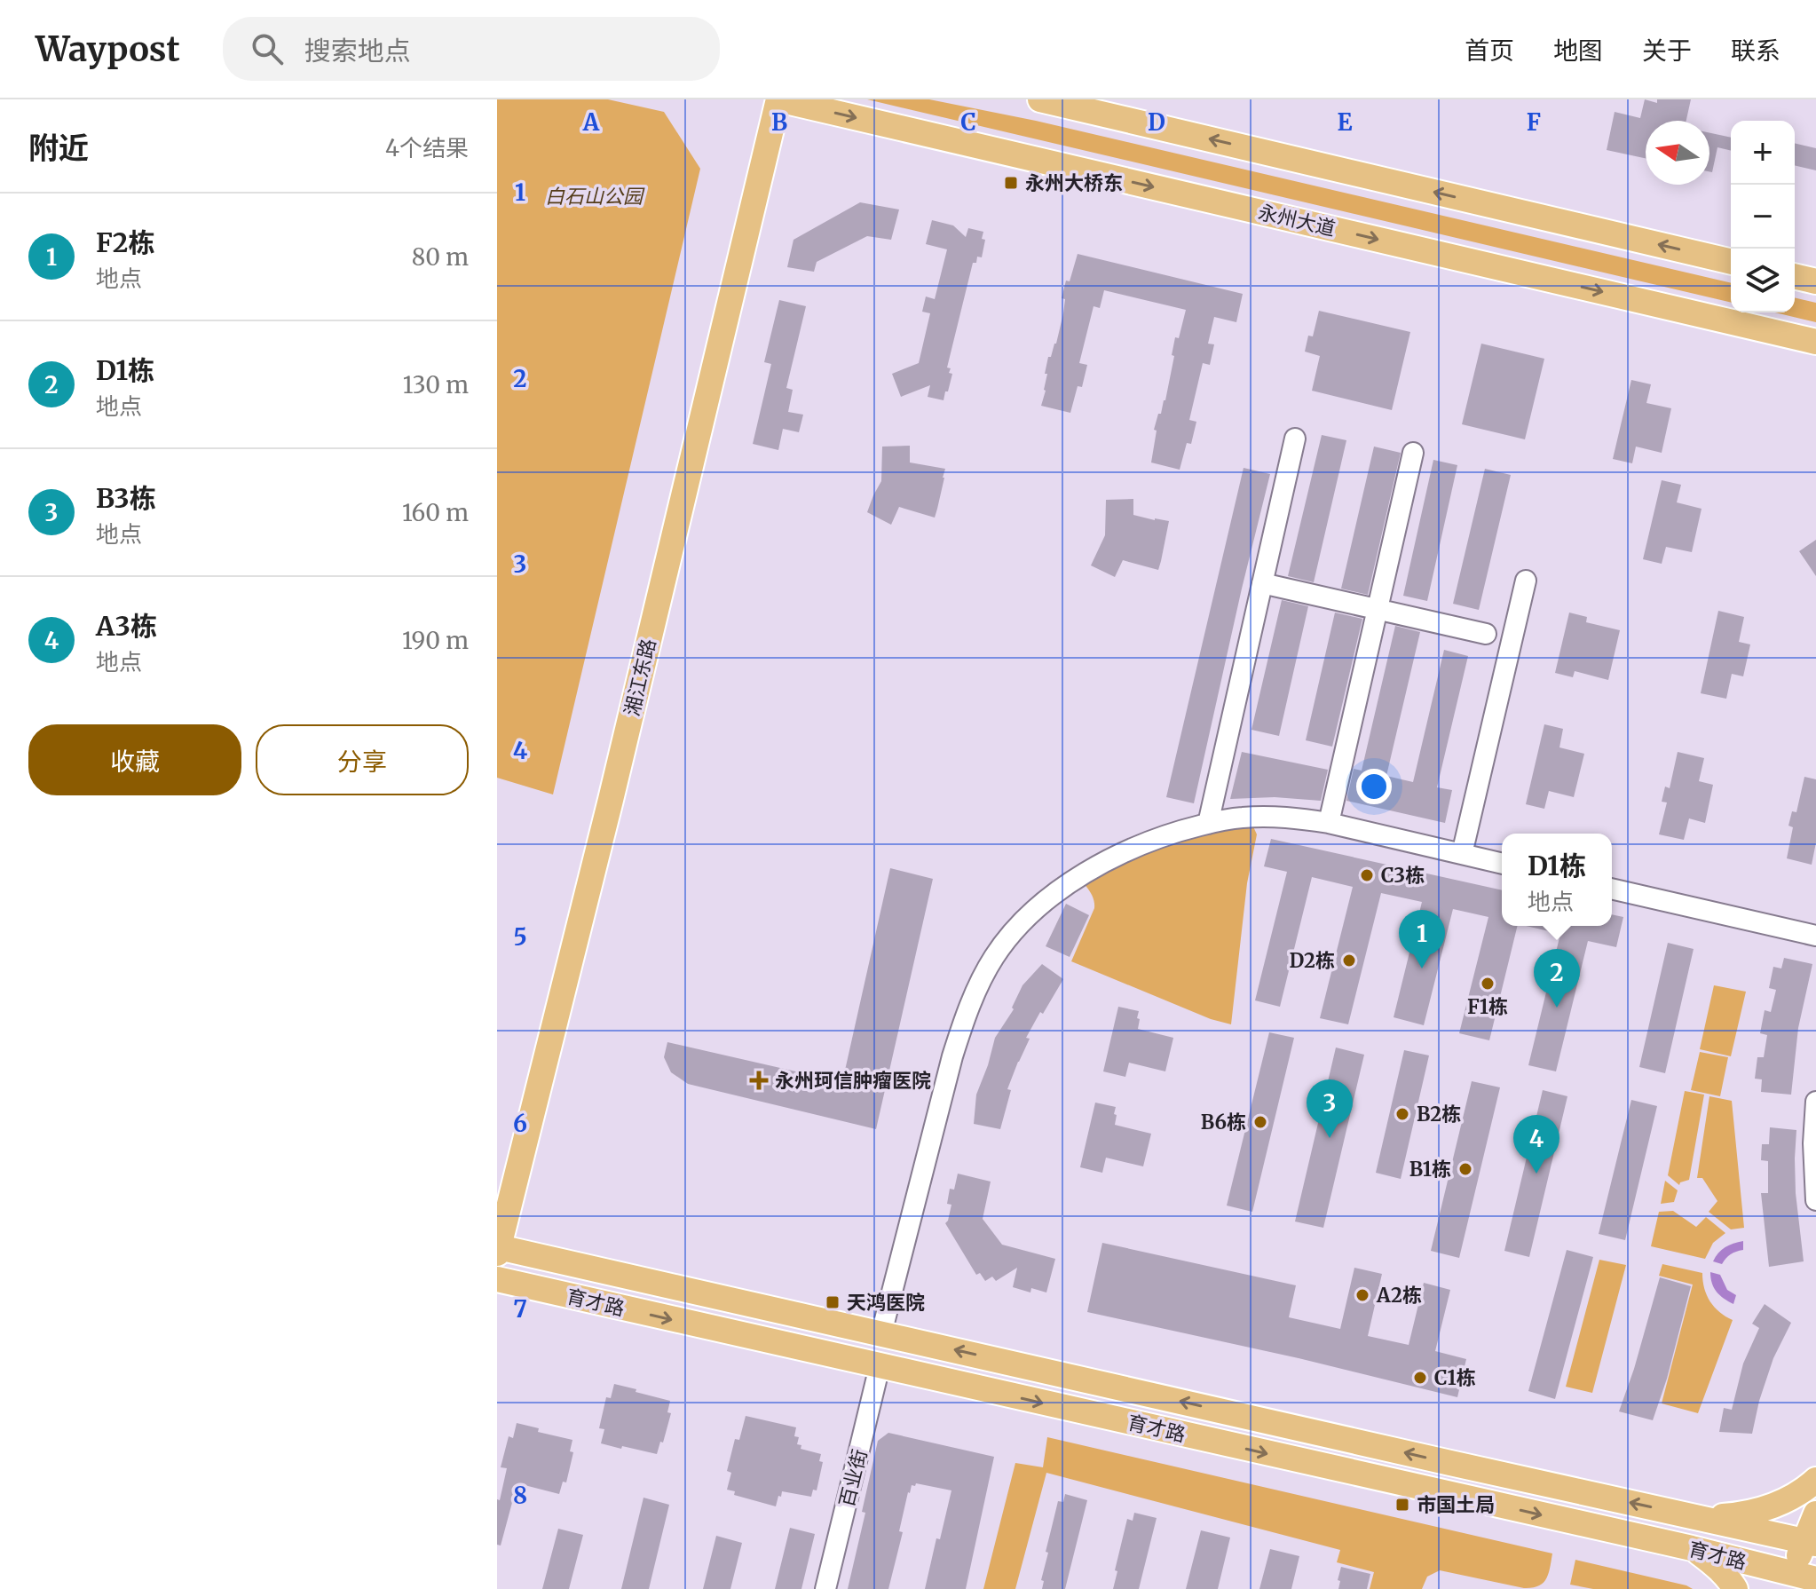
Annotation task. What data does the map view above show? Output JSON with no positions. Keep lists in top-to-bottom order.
{
  "streets": {
    "main road": ["永州大道", "湘江东路", "育才路"],
    "street": ["百业街"]
  },
  "crossings": [
    ["永州大道", "湘江东路"],
    ["湘江东路", "育才路"],
    ["育才路", "百业街"]
  ],
  "parks": ["白石山公园"],
  "places": {
    "transit": ["永州大桥东", "天鸿医院", "市国土局"],
    "other": [
      "C3栋",
      "D2栋",
      "F1栋",
      "B2栋",
      "B6栋",
      "B1栋",
      "A2栋",
      "C1栋"
    ],
    "health": ["永州珂信肿瘤医院"]
  },
  "north": "left",
  "page": {
    "header": "Waypost",
    "search": "搜索地点",
    "nav": [
      "首页",
      "地图",
      "关于",
      "联系"
    ],
    "heading": ["附近", "4个结果"],
    "map_buttons": ["+", "−"],
    "list": [
      {
        "mark": "1",
        "name": "F2栋",
        "note": "地点",
        "value": "80 m"
      },
      {
        "mark": "2",
        "name": "D1栋",
        "note": "地点",
        "value": "130 m"
      },
      {
        "mark": "3",
        "name": "B3栋",
        "note": "地点",
        "value": "160 m"
      },
      {
        "mark": "4",
        "name": "A3栋",
        "note": "地点",
        "value": "190 m"
      }
    ],
    "buttons": ["收藏", "分享"],
    "popup": ["D1栋", "地点"],
    "pins": [
      "1",
      "2",
      "3",
      "4"
    ]
  },
  "grid": {
    "columns": [
      "A",
      "B",
      "C",
      "D",
      "E",
      "F"
    ],
    "rows": [
      "1",
      "2",
      "3",
      "4",
      "5",
      "6",
      "7",
      "8"
    ]
  }
}
